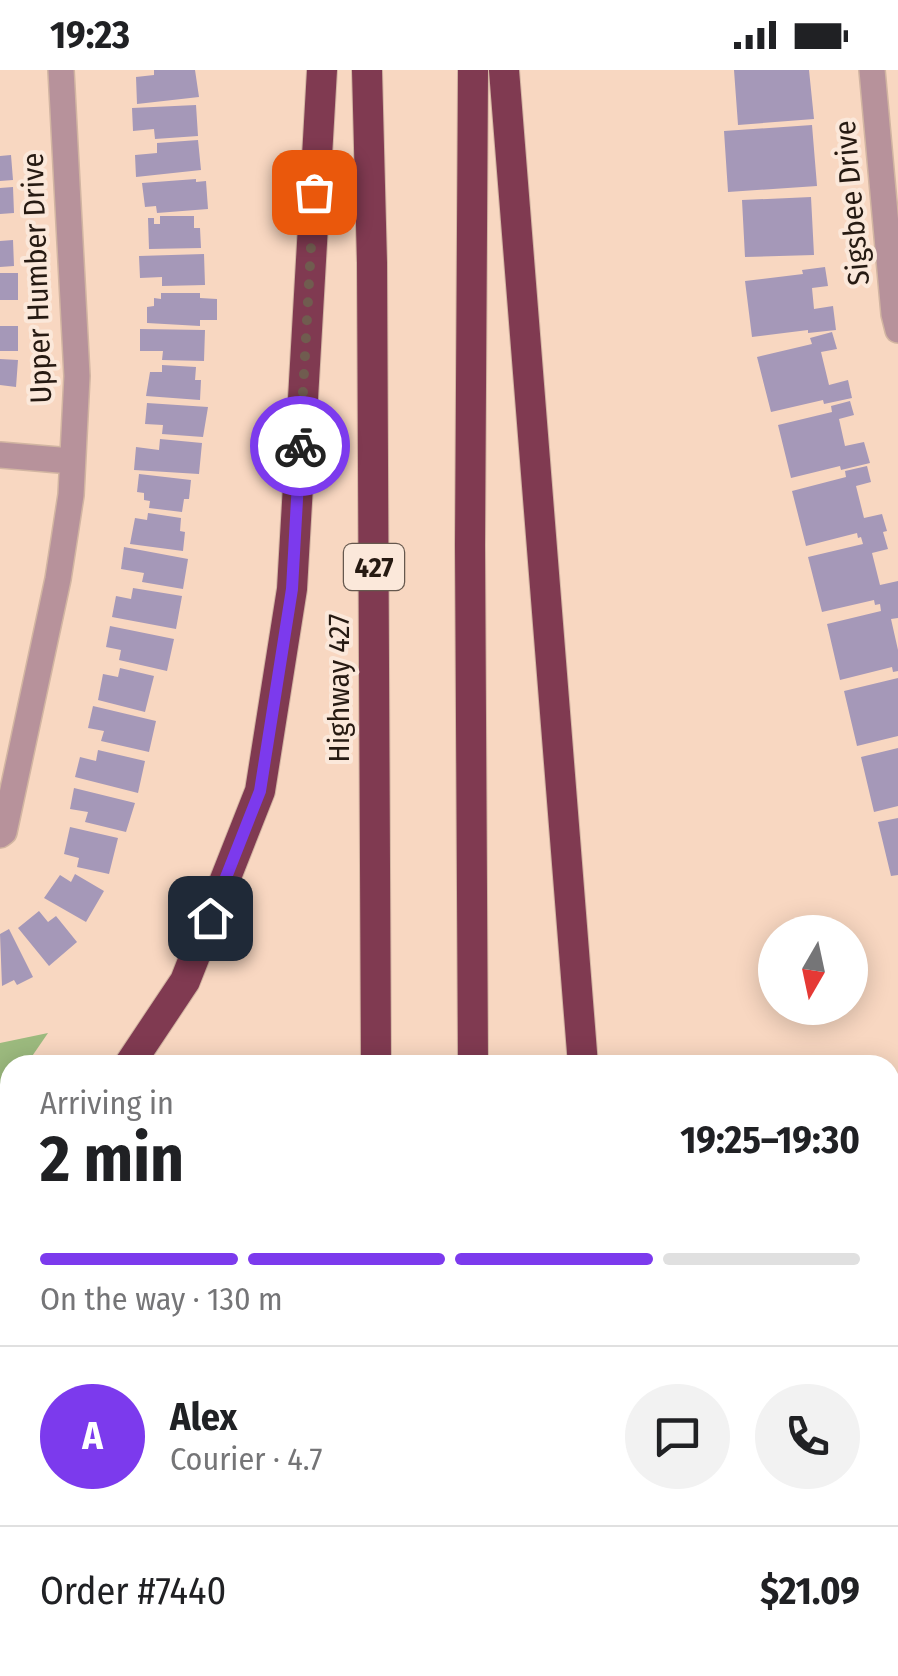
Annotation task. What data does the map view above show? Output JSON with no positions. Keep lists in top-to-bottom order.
{
  "streets": {
    "highway": ["427", "Highway 427"],
    "street": ["Sigsbee Drive", "Upper Humber Drive"]
  },
  "north": "bottom",
  "page": {
    "status": "19:23",
    "heading": ["2 min", "Arriving in", "19:25–19:30"],
    "panel": [
      "Alex",
      "Courier · 4.7",
      "Order #7440",
      "$21.09"
    ],
    "bar": "On the way · 130 m",
    "round": "A"
  }
}
